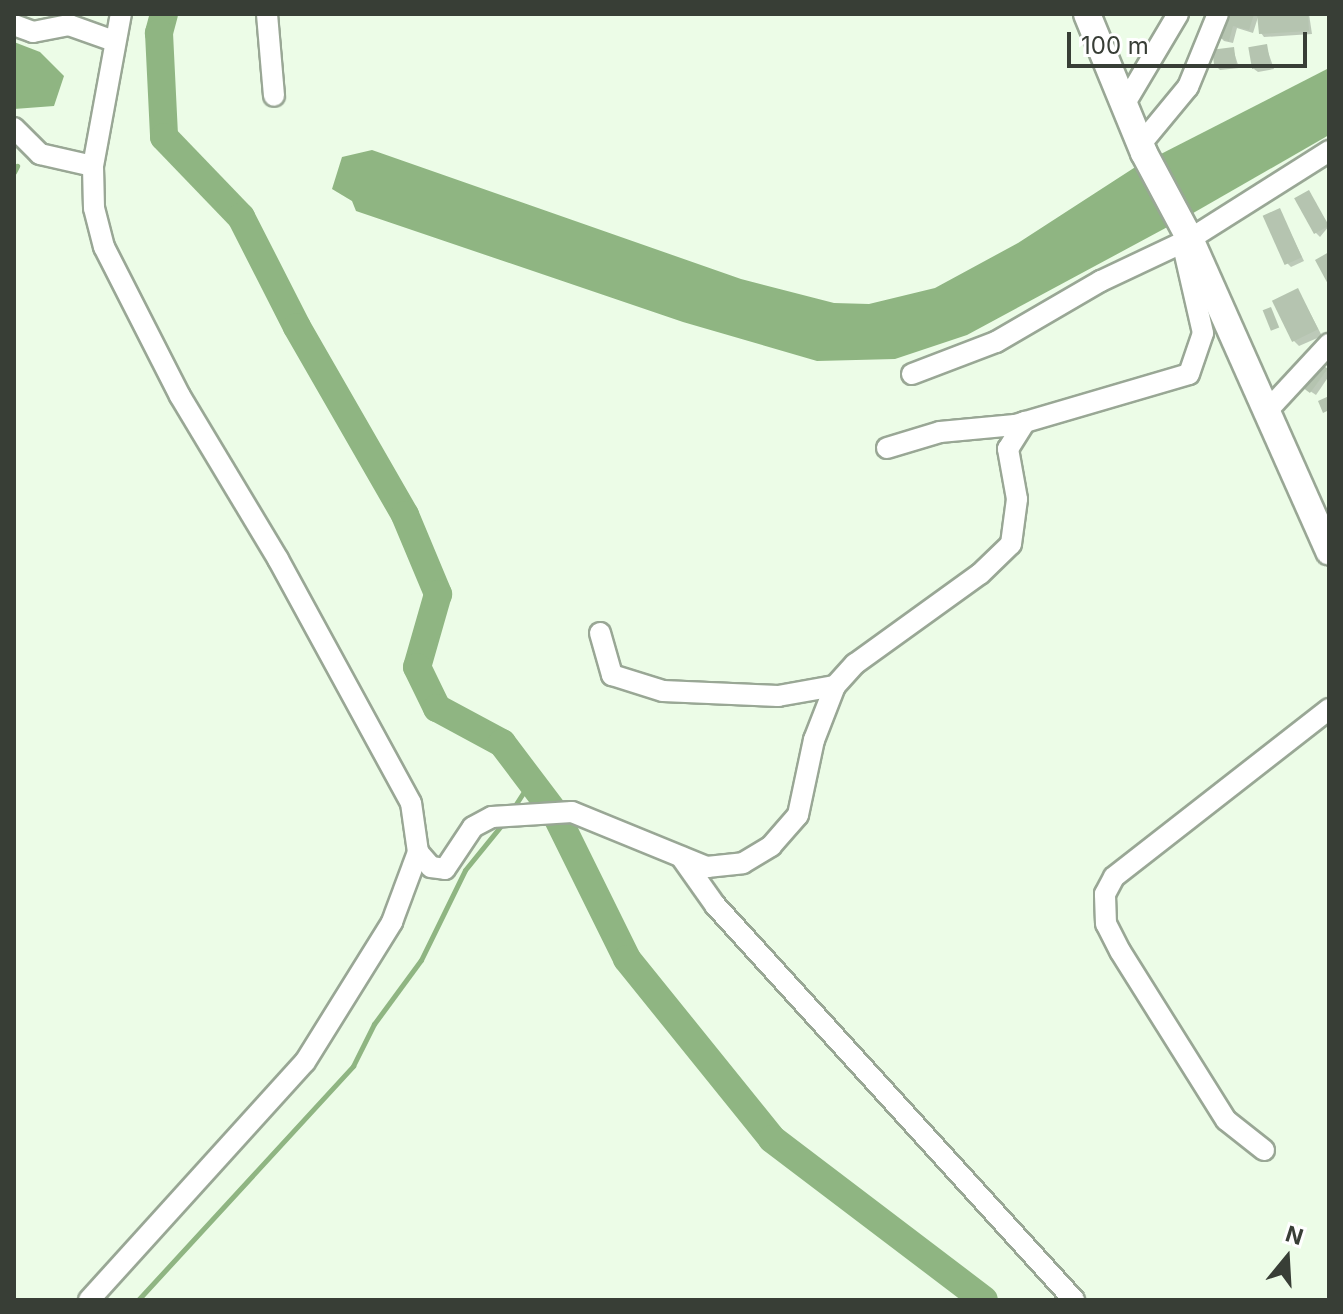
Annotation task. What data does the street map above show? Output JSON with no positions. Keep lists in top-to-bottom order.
{
  "scale_bar": "100 m",
  "north": "top"
}
